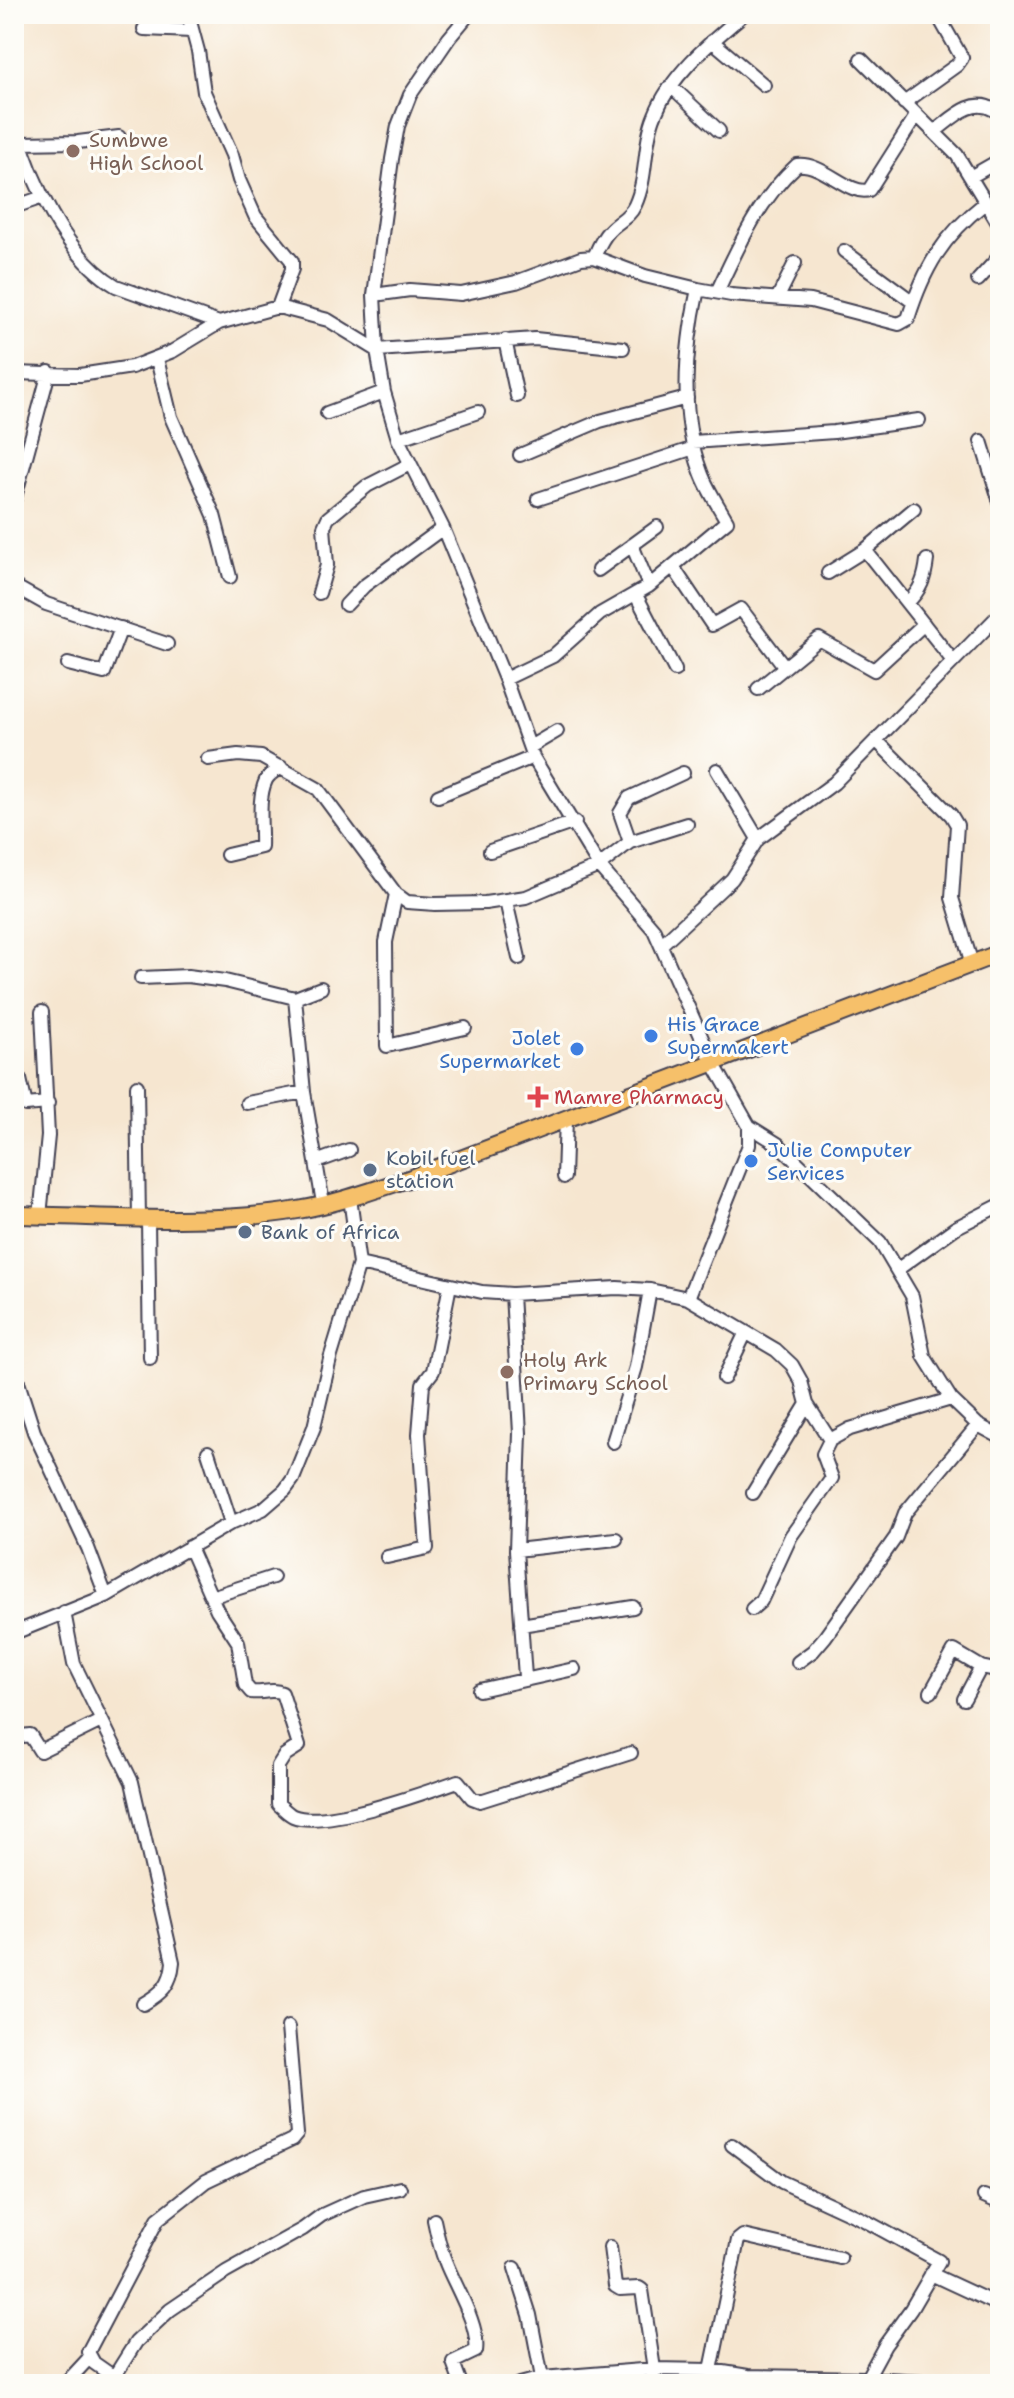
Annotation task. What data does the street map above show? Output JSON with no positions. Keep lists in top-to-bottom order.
{
  "places": {
    "other": [
      "Sumbwe High School",
      "His Grace Supermakert",
      "Jolet Supermarket",
      "Julie Computer Services",
      "Kobil fuel station",
      "Bank of Africa",
      "Holy Ark Primary School"
    ],
    "health": ["Mamre Pharmacy"]
  }
}
